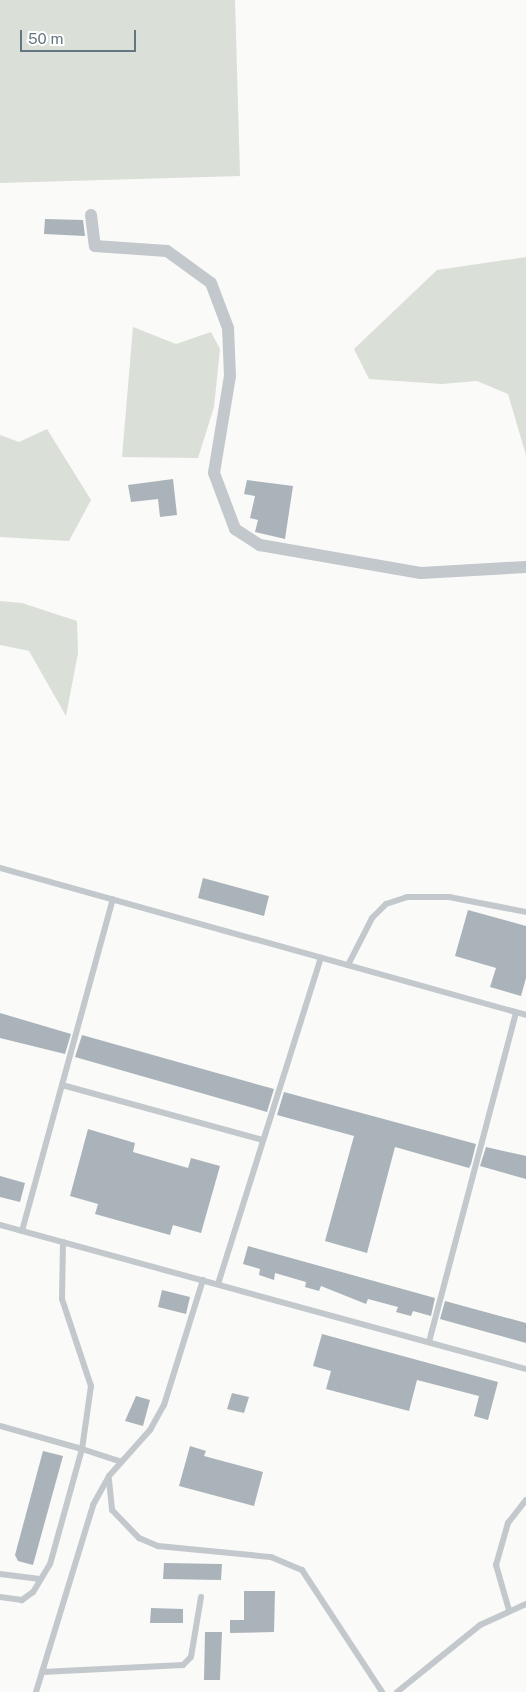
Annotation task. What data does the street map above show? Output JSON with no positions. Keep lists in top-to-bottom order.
{
  "scale_bar": "50 m"
}
